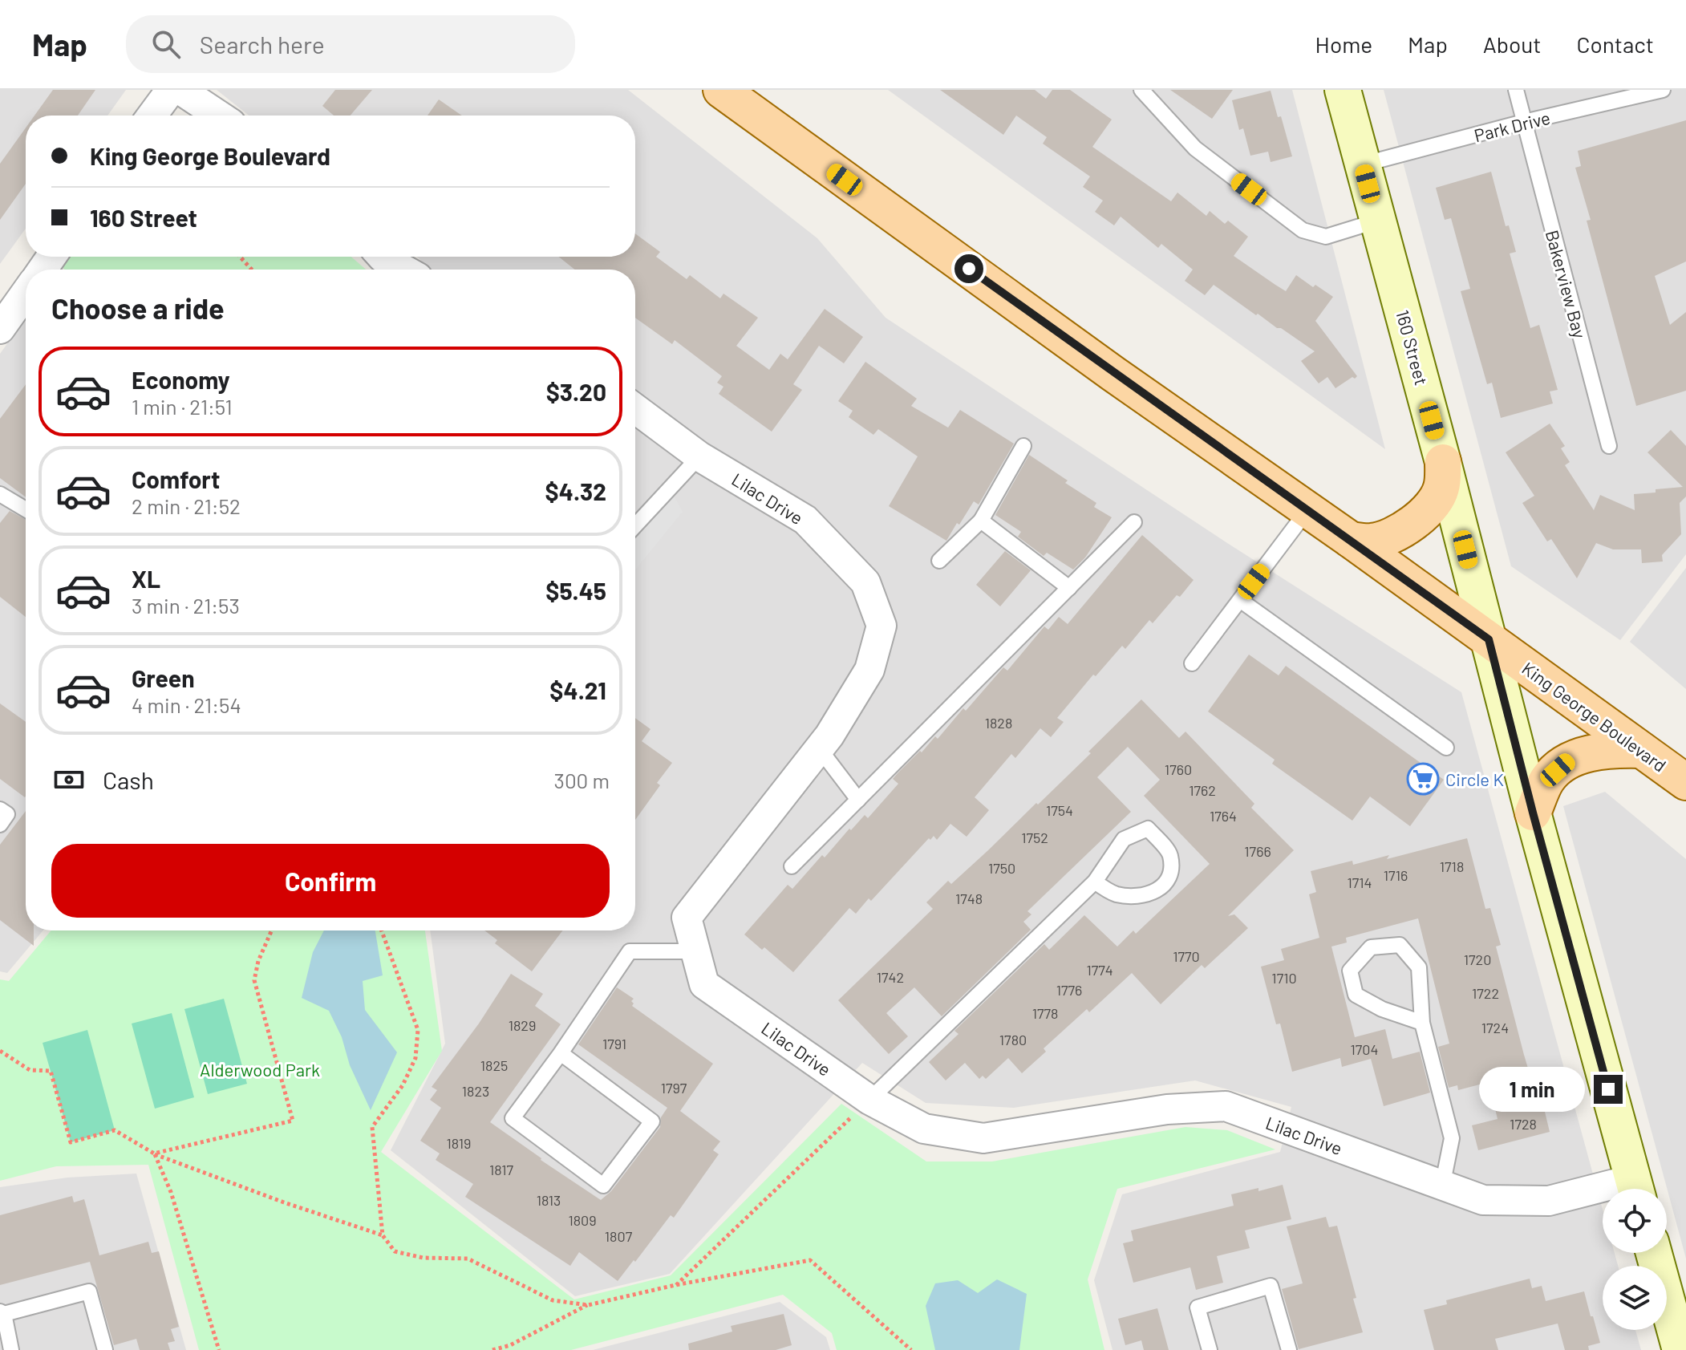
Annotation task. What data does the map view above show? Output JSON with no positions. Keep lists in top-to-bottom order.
{
  "streets": {
    "main road": ["160 Street", "King George Boulevard"],
    "street": ["Lilac Drive"],
    "lane": ["Park Drive", "Bakerview Bay"]
  },
  "crossings": [
    ["Park Drive", "Bakerview Bay"],
    ["Park Drive", "160 Street"],
    ["160 Street", "King George Boulevard"]
  ],
  "parks": ["Alderwood Park"],
  "places": {
    "supermarket": ["Circle K"]
  },
  "house_numbers": [
    "1828",
    "1760",
    "1762",
    "1754",
    "1764",
    "1752",
    "1766",
    "1718",
    "1750",
    "1716",
    "1714",
    "1748",
    "1770",
    "1720",
    "1774",
    "1742",
    "1710",
    "1776",
    "1722",
    "1778",
    "1829",
    "1724",
    "1780",
    "1791",
    "1704",
    "1825",
    "1797",
    "1823",
    "1728",
    "1819",
    "1817",
    "1813",
    "1809",
    "1807"
  ],
  "page": {
    "header": "Map",
    "search": "Search here",
    "nav": [
      "Home",
      "Map",
      "About",
      "Contact"
    ],
    "banner": ["King George Boulevard", "160 Street"],
    "heading": "Choose a ride",
    "list": [
      {
        "name": "Economy",
        "note": "1 min · 21:51",
        "value": "$3.20"
      },
      {
        "name": "Comfort",
        "note": "2 min · 21:52",
        "value": "$4.32"
      },
      {
        "name": "XL",
        "note": "3 min · 21:53",
        "value": "$5.45"
      },
      {
        "name": "Green",
        "note": "4 min · 21:54",
        "value": "$4.21"
      }
    ],
    "pay": ["Cash", "300 m"],
    "buttons": "Confirm",
    "bubble": "1 min"
  }
}
